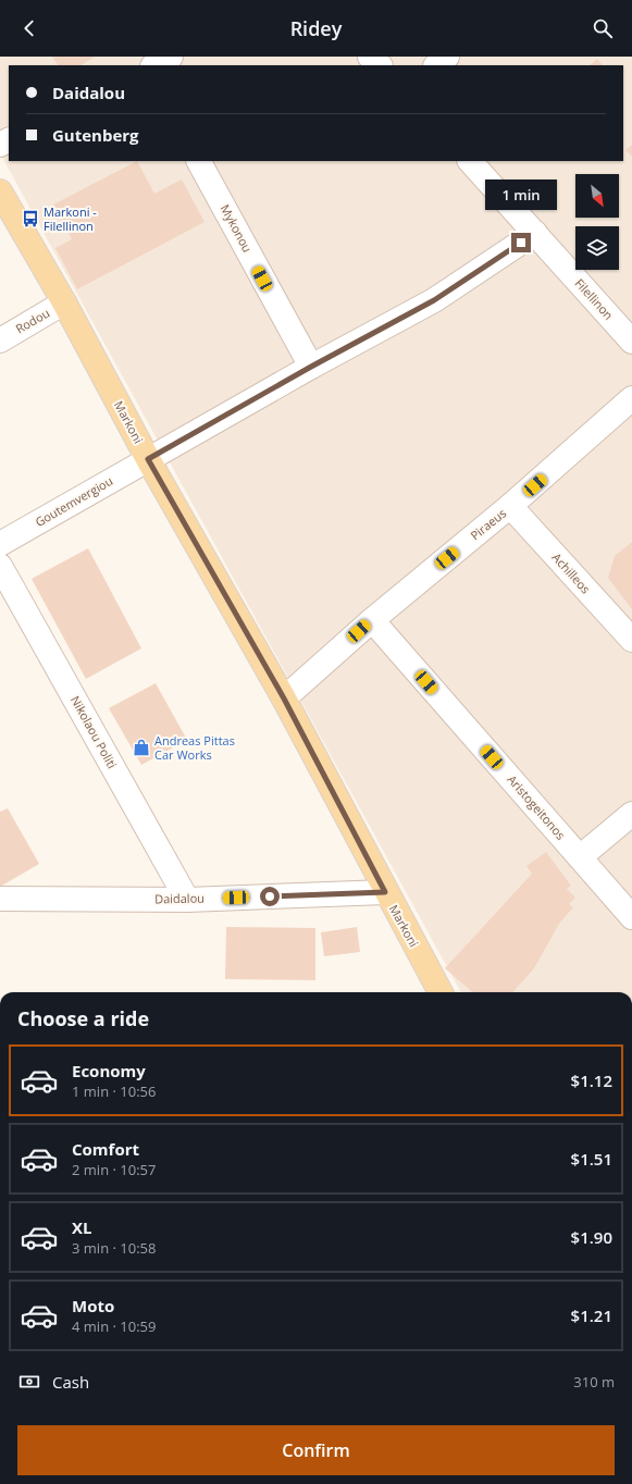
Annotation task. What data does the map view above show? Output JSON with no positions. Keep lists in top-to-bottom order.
{
  "streets": {
    "main road": ["Markoni"],
    "street": [
      "Mykonou",
      "Filellinon",
      "Rodou",
      "Goutemvergiou",
      "Piraeus",
      "Achilleos",
      "Nikolaou Politi",
      "Aristogeitonos",
      "Daidalou"
    ]
  },
  "crossings": [
    ["Mykonou", "Goutemvergiou"],
    ["Filellinon", "Goutemvergiou"],
    ["Rodou", "Markoni"],
    ["Markoni", "Goutemvergiou"],
    ["Markoni", "Piraeus"],
    ["Markoni", "Daidalou"],
    ["Piraeus", "Achilleos"],
    ["Piraeus", "Aristogeitonos"],
    ["Nikolaou Politi", "Daidalou"]
  ],
  "places": {
    "bus stop": ["Markoni - Filellinon"],
    "shop": ["Andreas Pittas Car Works"]
  },
  "north": "bottom right",
  "page": {
    "header": "Ridey",
    "banner": ["Daidalou", "Gutenberg"],
    "bubble": "1 min",
    "heading": "Choose a ride",
    "list": [
      {
        "name": "Economy",
        "note": "1 min · 10:56",
        "value": "$1.12"
      },
      {
        "name": "Comfort",
        "note": "2 min · 10:57",
        "value": "$1.51"
      },
      {
        "name": "XL",
        "note": "3 min · 10:58",
        "value": "$1.90"
      },
      {
        "name": "Moto",
        "note": "4 min · 10:59",
        "value": "$1.21"
      }
    ],
    "pay": ["Cash", "310 m"],
    "buttons": "Confirm"
  }
}
